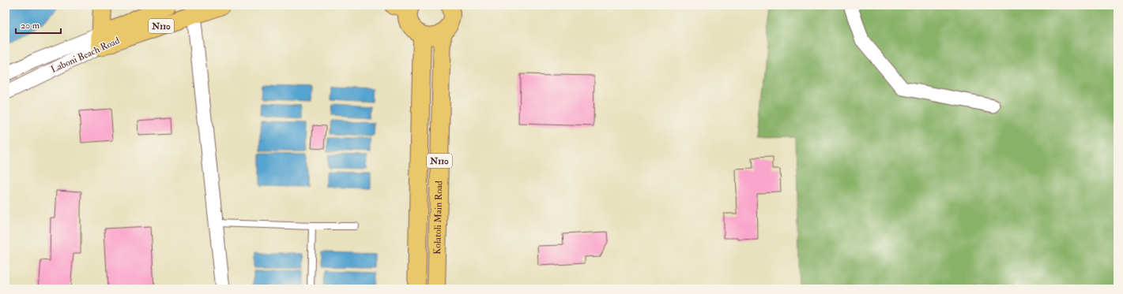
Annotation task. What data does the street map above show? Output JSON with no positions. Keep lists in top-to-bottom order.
{
  "streets": {
    "highway": ["N110", "Laboni Beach Road", "Kolatoli Main Road"]
  },
  "scale_bar": "20 m"
}
